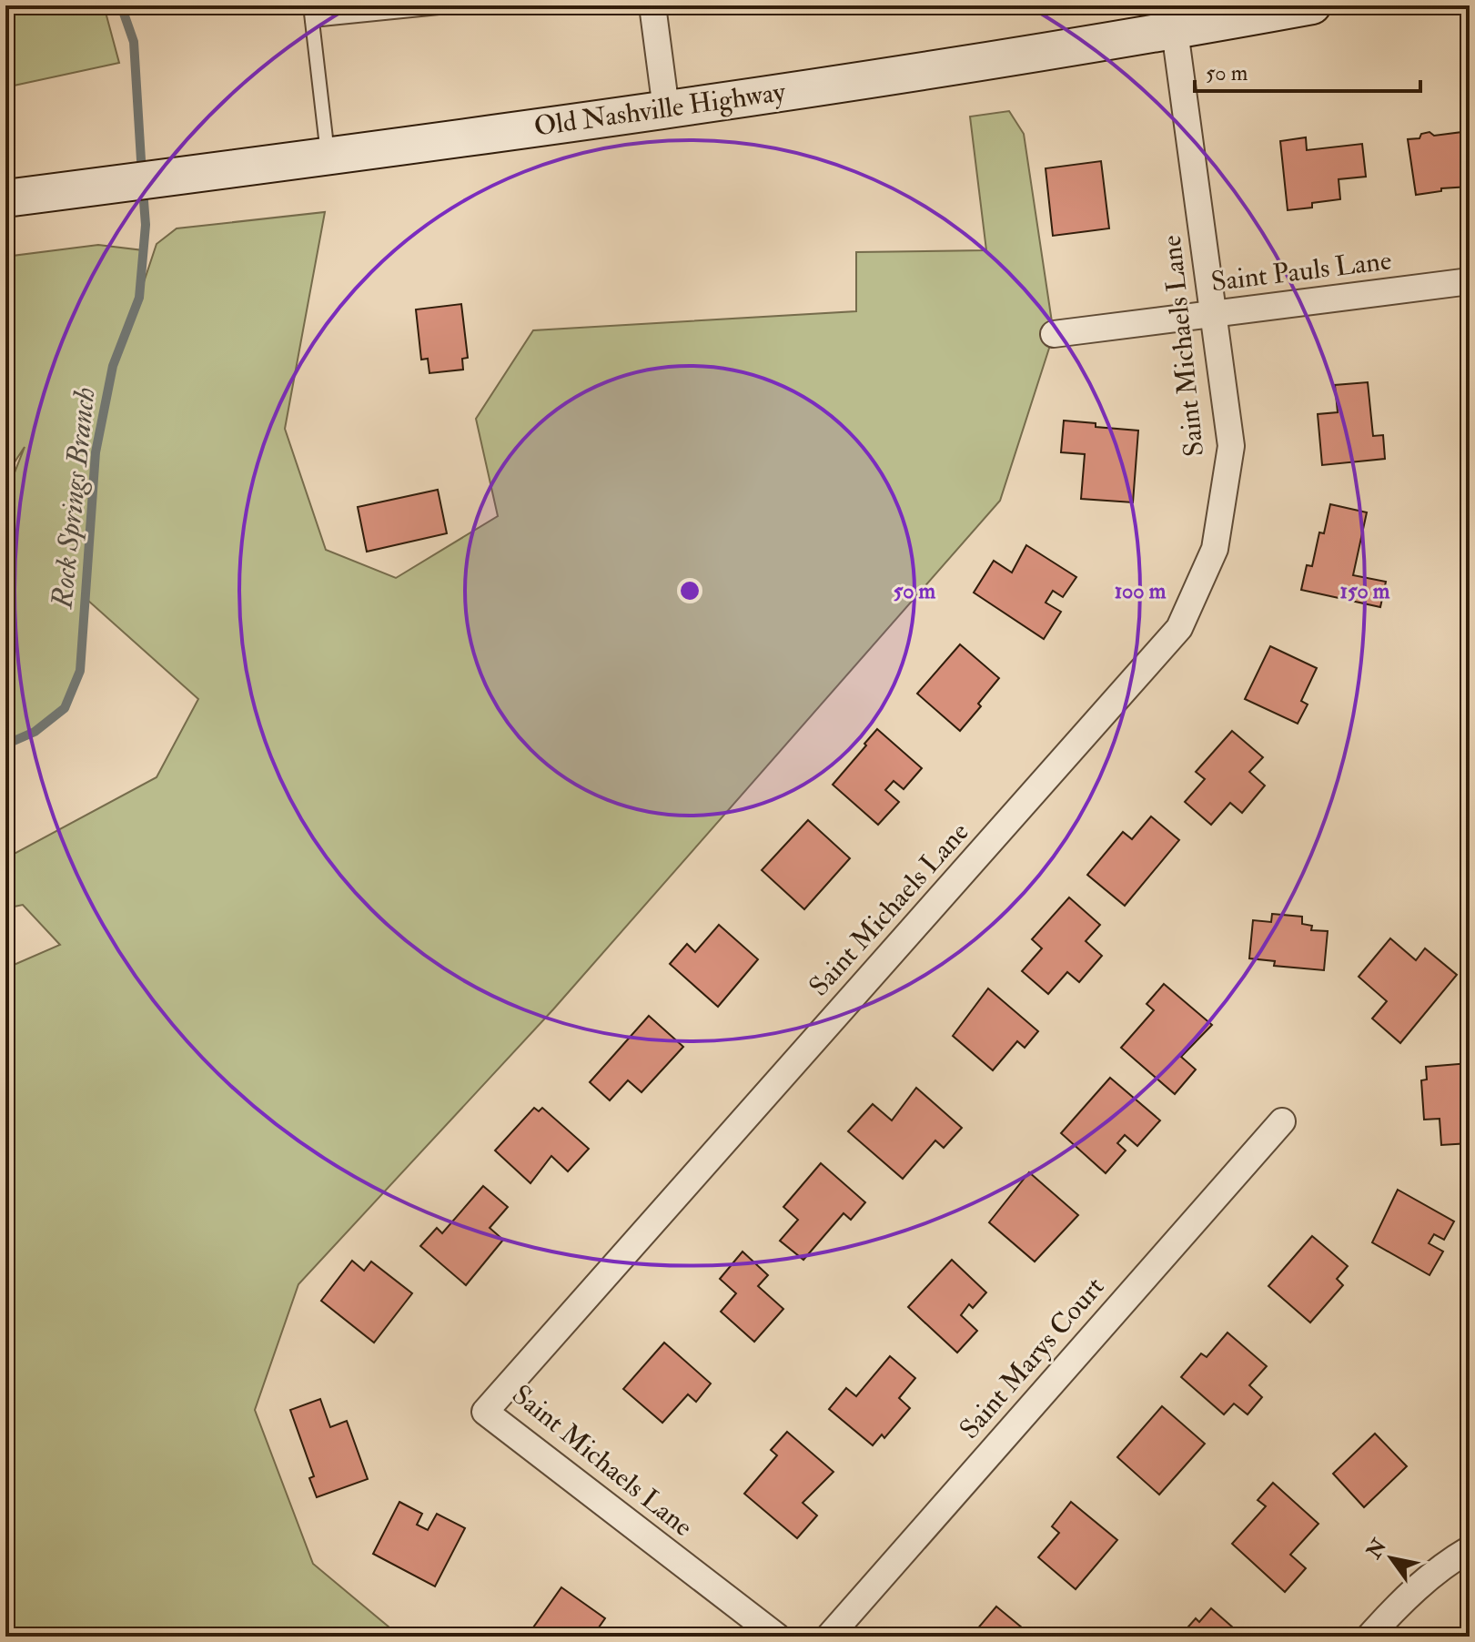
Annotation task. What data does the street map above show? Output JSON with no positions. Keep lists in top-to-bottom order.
{
  "streets": {
    "main road": ["Old Nashville Highway"],
    "street": ["Saint Pauls Lane", "Saint Michaels Lane", "Saint Marys Court"]
  },
  "crossings": [
    ["Old Nashville Highway", "Saint Michaels Lane"],
    ["Saint Pauls Lane", "Saint Michaels Lane"]
  ],
  "water": ["Rock Springs Branch"],
  "scale_bar": "50 m",
  "north": "top left",
  "rings": ["50 m", "100 m", "150 m"]
}
